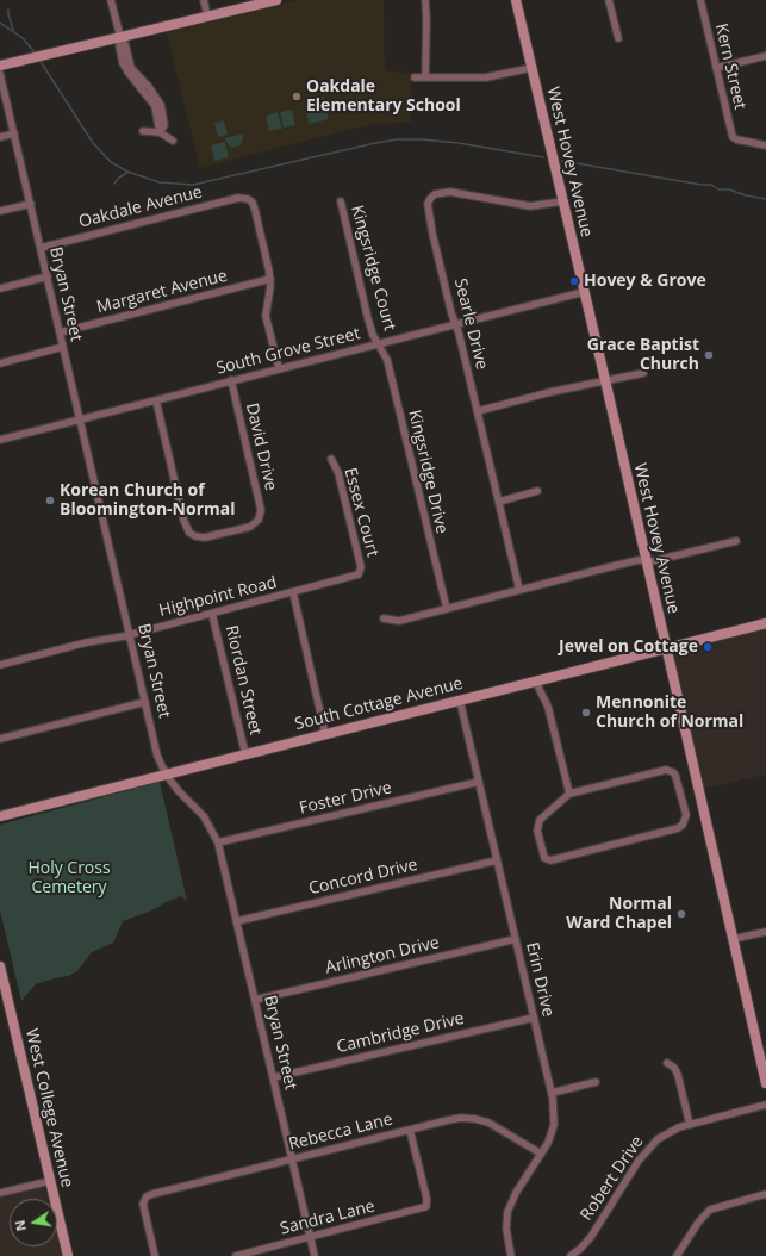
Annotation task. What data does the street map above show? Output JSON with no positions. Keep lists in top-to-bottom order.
{
  "streets": {
    "main road": ["West Hovey Avenue", "South Cottage Avenue", "West College Avenue"],
    "street": [
      "Kern Street",
      "Oakdale Avenue",
      "Kingsridge Court",
      "Margaret Avenue",
      "Bryan Street",
      "Searle Drive",
      "South Grove Street",
      "David Drive",
      "Kingsridge Drive",
      "Essex Court",
      "Highpoint Road",
      "Riordan Street",
      "Foster Drive",
      "Concord Drive",
      "Arlington Drive",
      "Erin Drive",
      "Cambridge Drive",
      "Rebecca Lane",
      "Robert Drive",
      "Sandra Lane"
    ]
  },
  "crossings": [
    ["West Hovey Avenue", "Searle Drive"],
    ["West Hovey Avenue", "South Grove Street"],
    ["West Hovey Avenue", "South Cottage Avenue"],
    ["Oakdale Avenue", "Margaret Avenue"],
    ["Oakdale Avenue", "Bryan Street"],
    ["Kingsridge Court", "South Grove Street"],
    ["Kingsridge Court", "Kingsridge Drive"],
    ["Margaret Avenue", "Bryan Street"],
    ["Bryan Street", "South Grove Street"],
    ["Bryan Street", "Highpoint Road"],
    ["Bryan Street", "South Cottage Avenue"],
    ["Bryan Street", "Foster Drive"],
    ["Bryan Street", "Concord Drive"],
    ["Bryan Street", "Arlington Drive"],
    ["Bryan Street", "Cambridge Drive"],
    ["Bryan Street", "Rebecca Lane"],
    ["Bryan Street", "Sandra Lane"],
    ["Searle Drive", "South Grove Street"],
    ["South Grove Street", "David Drive"],
    ["South Grove Street", "Kingsridge Drive"],
    ["Essex Court", "Highpoint Road"],
    ["Highpoint Road", "Riordan Street"],
    ["Riordan Street", "South Cottage Avenue"],
    ["South Cottage Avenue", "Erin Drive"],
    ["Foster Drive", "Erin Drive"],
    ["Concord Drive", "Erin Drive"],
    ["Arlington Drive", "Erin Drive"],
    ["Erin Drive", "Cambridge Drive"],
    ["Erin Drive", "Rebecca Lane"],
    ["Rebecca Lane", "Sandra Lane"]
  ],
  "parks": ["Holy Cross Cemetery"],
  "places": [
    "Oakdale Elementary School",
    "Hovey & Grove",
    "Grace Baptist Church",
    "Korean Church of Bloomington-Normal",
    "Jewel on Cottage",
    "Mennonite Church of Normal",
    "Normal Ward Chapel"
  ],
  "north": "left"
}
